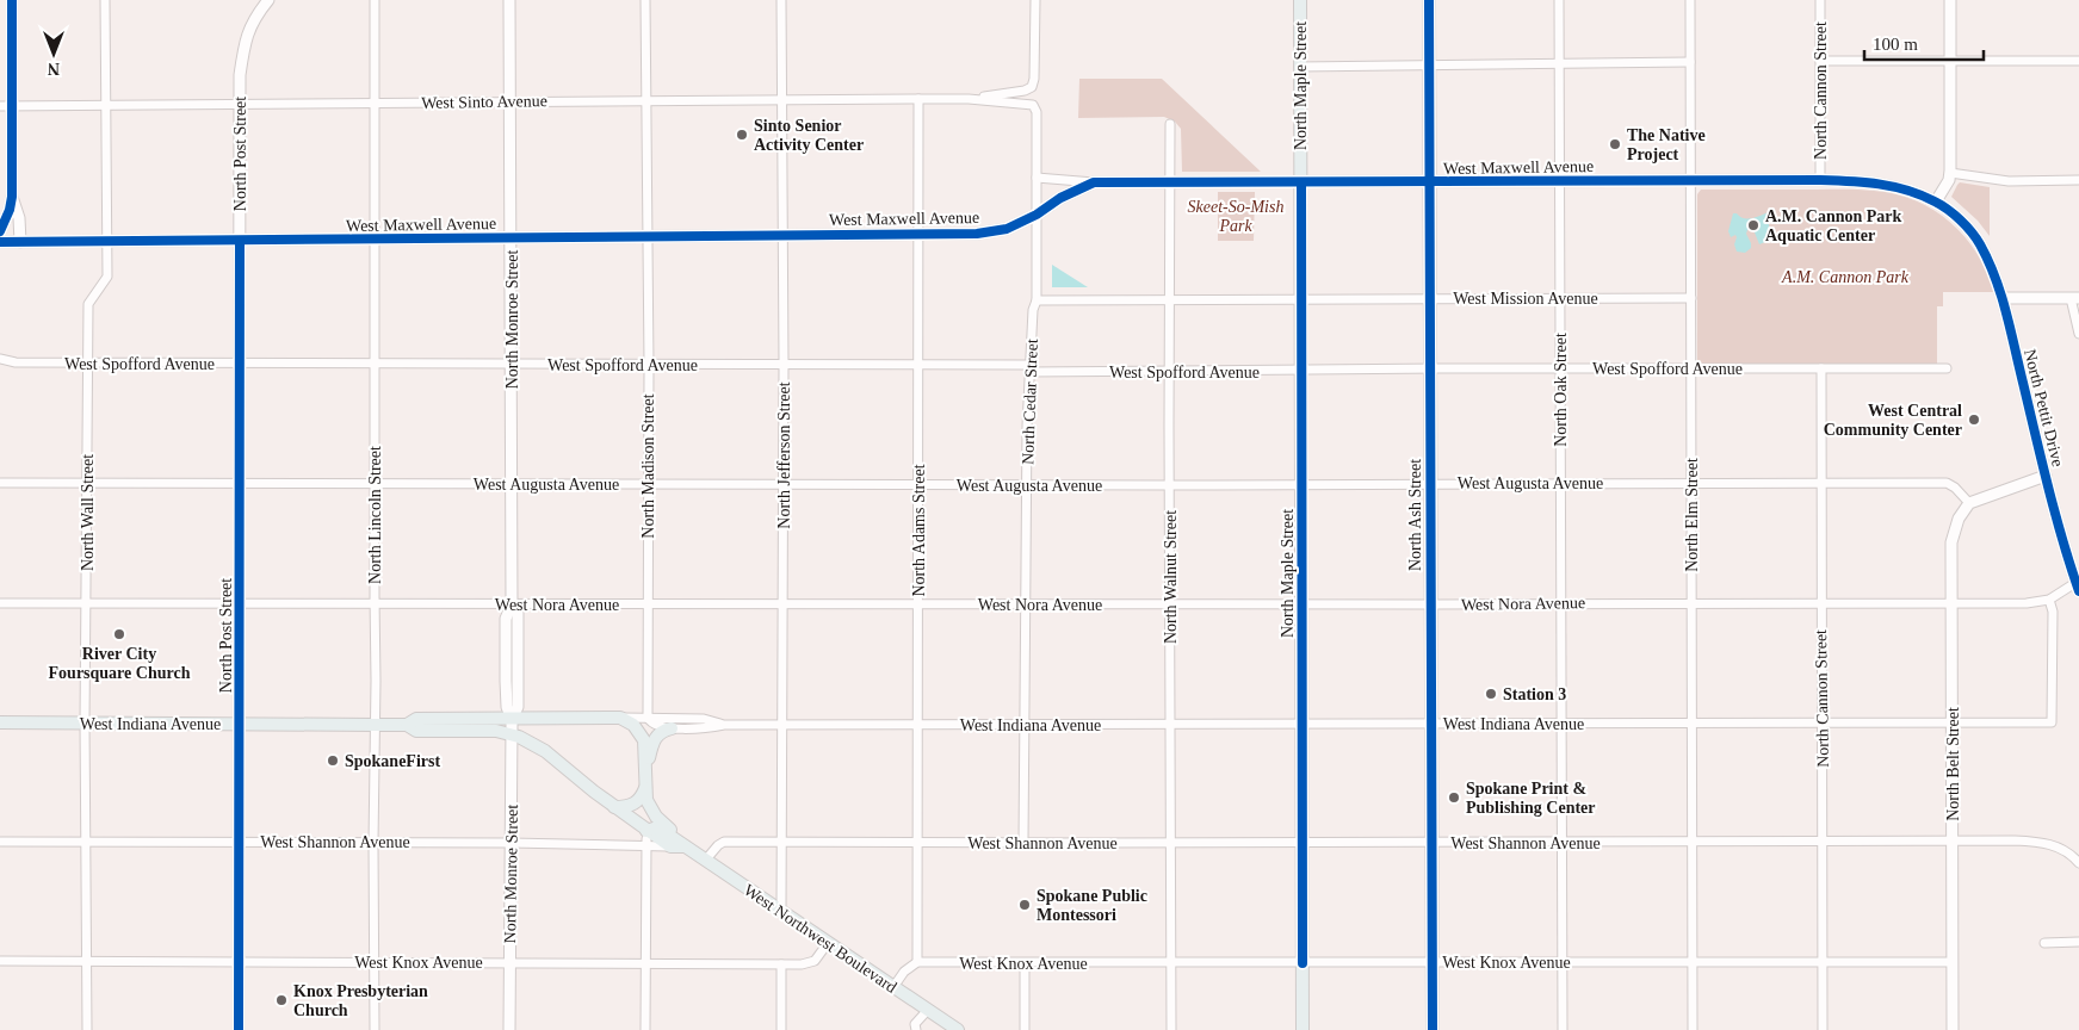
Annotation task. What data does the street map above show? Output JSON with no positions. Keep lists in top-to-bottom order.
{
  "streets": {
    "main road": [
      "North Maple Street",
      "North Ash Street",
      "West Indiana Avenue",
      "West Northwest Boulevard"
    ],
    "street": [
      "North Cannon Street",
      "West Sinto Avenue",
      "North Post Street",
      "West Maxwell Avenue",
      "West Mission Avenue",
      "North Monroe Street",
      "West Spofford Avenue",
      "North Oak Street",
      "North Cedar Street",
      "North Pettit Drive",
      "North Jefferson Street",
      "North Madison Street",
      "West Augusta Avenue",
      "North Wall Street",
      "North Lincoln Street",
      "North Elm Street",
      "North Adams Street",
      "North Walnut Street",
      "West Nora Avenue",
      "North Belt Street",
      "West Shannon Avenue",
      "West Knox Avenue"
    ]
  },
  "crossings": [
    ["North Maple Street", "West Maxwell Avenue"],
    ["North Maple Street", "West Mission Avenue"],
    ["North Maple Street", "West Spofford Avenue"],
    ["North Maple Street", "West Augusta Avenue"],
    ["North Maple Street", "West Nora Avenue"],
    ["North Maple Street", "West Indiana Avenue"],
    ["North Maple Street", "West Shannon Avenue"],
    ["North Maple Street", "West Knox Avenue"],
    ["North Cannon Street", "West Maxwell Avenue"],
    ["North Cannon Street", "West Spofford Avenue"],
    ["North Cannon Street", "West Augusta Avenue"],
    ["North Cannon Street", "West Nora Avenue"],
    ["North Cannon Street", "West Indiana Avenue"],
    ["North Cannon Street", "West Shannon Avenue"],
    ["North Cannon Street", "West Knox Avenue"],
    ["West Sinto Avenue", "North Post Street"],
    ["West Sinto Avenue", "North Monroe Street"],
    ["West Sinto Avenue", "North Cedar Street"],
    ["West Sinto Avenue", "North Jefferson Street"],
    ["West Sinto Avenue", "North Madison Street"],
    ["West Sinto Avenue", "North Wall Street"],
    ["West Sinto Avenue", "North Lincoln Street"],
    ["West Sinto Avenue", "North Adams Street"],
    ["North Post Street", "West Maxwell Avenue"],
    ["North Post Street", "West Spofford Avenue"],
    ["North Post Street", "West Augusta Avenue"],
    ["North Post Street", "West Nora Avenue"],
    ["North Post Street", "West Indiana Avenue"],
    ["North Post Street", "West Shannon Avenue"],
    ["North Post Street", "West Knox Avenue"],
    ["West Maxwell Avenue", "North Monroe Street"],
    ["West Maxwell Avenue", "North Oak Street"],
    ["West Maxwell Avenue", "North Cedar Street"],
    ["West Maxwell Avenue", "North Pettit Drive"],
    ["West Maxwell Avenue", "North Jefferson Street"],
    ["West Maxwell Avenue", "North Madison Street"],
    ["West Maxwell Avenue", "North Wall Street"],
    ["West Maxwell Avenue", "North Lincoln Street"],
    ["West Maxwell Avenue", "North Ash Street"],
    ["West Maxwell Avenue", "North Elm Street"],
    ["West Maxwell Avenue", "North Adams Street"],
    ["West Maxwell Avenue", "North Walnut Street"],
    ["West Mission Avenue", "North Oak Street"],
    ["West Mission Avenue", "North Cedar Street"],
    ["West Mission Avenue", "North Ash Street"],
    ["West Mission Avenue", "North Elm Street"],
    ["West Mission Avenue", "North Walnut Street"],
    ["North Monroe Street", "West Spofford Avenue"],
    ["North Monroe Street", "West Augusta Avenue"],
    ["North Monroe Street", "West Nora Avenue"],
    ["North Monroe Street", "West Indiana Avenue"],
    ["North Monroe Street", "West Shannon Avenue"],
    ["North Monroe Street", "West Knox Avenue"],
    ["West Spofford Avenue", "North Oak Street"],
    ["West Spofford Avenue", "North Cedar Street"],
    ["West Spofford Avenue", "North Jefferson Street"],
    ["West Spofford Avenue", "North Madison Street"],
    ["West Spofford Avenue", "North Wall Street"],
    ["West Spofford Avenue", "North Lincoln Street"],
    ["West Spofford Avenue", "North Ash Street"],
    ["West Spofford Avenue", "North Elm Street"],
    ["West Spofford Avenue", "North Adams Street"],
    ["West Spofford Avenue", "North Walnut Street"],
    ["North Oak Street", "West Augusta Avenue"],
    ["North Oak Street", "West Nora Avenue"],
    ["North Oak Street", "West Indiana Avenue"],
    ["North Oak Street", "West Shannon Avenue"],
    ["North Oak Street", "West Knox Avenue"],
    ["North Cedar Street", "West Augusta Avenue"],
    ["North Cedar Street", "West Nora Avenue"],
    ["North Cedar Street", "West Indiana Avenue"],
    ["North Cedar Street", "West Shannon Avenue"],
    ["North Pettit Drive", "West Nora Avenue"],
    ["North Jefferson Street", "West Augusta Avenue"],
    ["North Jefferson Street", "West Nora Avenue"],
    ["North Jefferson Street", "West Indiana Avenue"],
    ["North Jefferson Street", "West Shannon Avenue"],
    ["North Jefferson Street", "West Northwest Boulevard"],
    ["North Madison Street", "West Augusta Avenue"],
    ["North Madison Street", "West Nora Avenue"],
    ["North Madison Street", "West Indiana Avenue"],
    ["West Augusta Avenue", "North Wall Street"],
    ["West Augusta Avenue", "North Lincoln Street"],
    ["West Augusta Avenue", "North Ash Street"],
    ["West Augusta Avenue", "North Elm Street"],
    ["West Augusta Avenue", "North Adams Street"],
    ["West Augusta Avenue", "North Walnut Street"],
    ["West Augusta Avenue", "North Belt Street"],
    ["North Wall Street", "West Nora Avenue"],
    ["North Wall Street", "West Indiana Avenue"],
    ["North Wall Street", "West Shannon Avenue"],
    ["North Wall Street", "West Knox Avenue"],
    ["North Lincoln Street", "West Nora Avenue"],
    ["North Lincoln Street", "West Indiana Avenue"],
    ["North Lincoln Street", "West Shannon Avenue"],
    ["North Lincoln Street", "West Knox Avenue"],
    ["North Ash Street", "West Nora Avenue"],
    ["North Ash Street", "West Indiana Avenue"],
    ["North Ash Street", "West Shannon Avenue"],
    ["North Ash Street", "West Knox Avenue"],
    ["North Elm Street", "West Nora Avenue"],
    ["North Elm Street", "West Indiana Avenue"],
    ["North Elm Street", "West Shannon Avenue"],
    ["North Elm Street", "West Knox Avenue"],
    ["North Adams Street", "West Nora Avenue"],
    ["North Adams Street", "West Indiana Avenue"],
    ["North Adams Street", "West Shannon Avenue"],
    ["North Adams Street", "West Knox Avenue"],
    ["North Walnut Street", "West Nora Avenue"],
    ["North Walnut Street", "West Indiana Avenue"],
    ["North Walnut Street", "West Shannon Avenue"],
    ["North Walnut Street", "West Knox Avenue"],
    ["West Nora Avenue", "West Indiana Avenue"],
    ["West Nora Avenue", "North Belt Street"],
    ["West Indiana Avenue", "North Belt Street"],
    ["West Indiana Avenue", "West Northwest Boulevard"],
    ["North Belt Street", "West Shannon Avenue"],
    ["North Belt Street", "West Knox Avenue"],
    ["West Shannon Avenue", "West Northwest Boulevard"],
    ["West Northwest Boulevard", "West Knox Avenue"]
  ],
  "parks": ["Skeet-So-Mish Park", "A.M. Cannon Park"],
  "places": [
    "Sinto Senior Activity Center",
    "The Native Project",
    "A.M. Cannon Park Aquatic Center",
    "West Central Community Center",
    "River City Foursquare Church",
    "Station 3",
    "SpokaneFirst",
    "Spokane Print & Publishing Center",
    "Spokane Public Montessori",
    "Knox Presbyterian Church"
  ],
  "scale_bar": "100 m",
  "north": "bottom"
}
